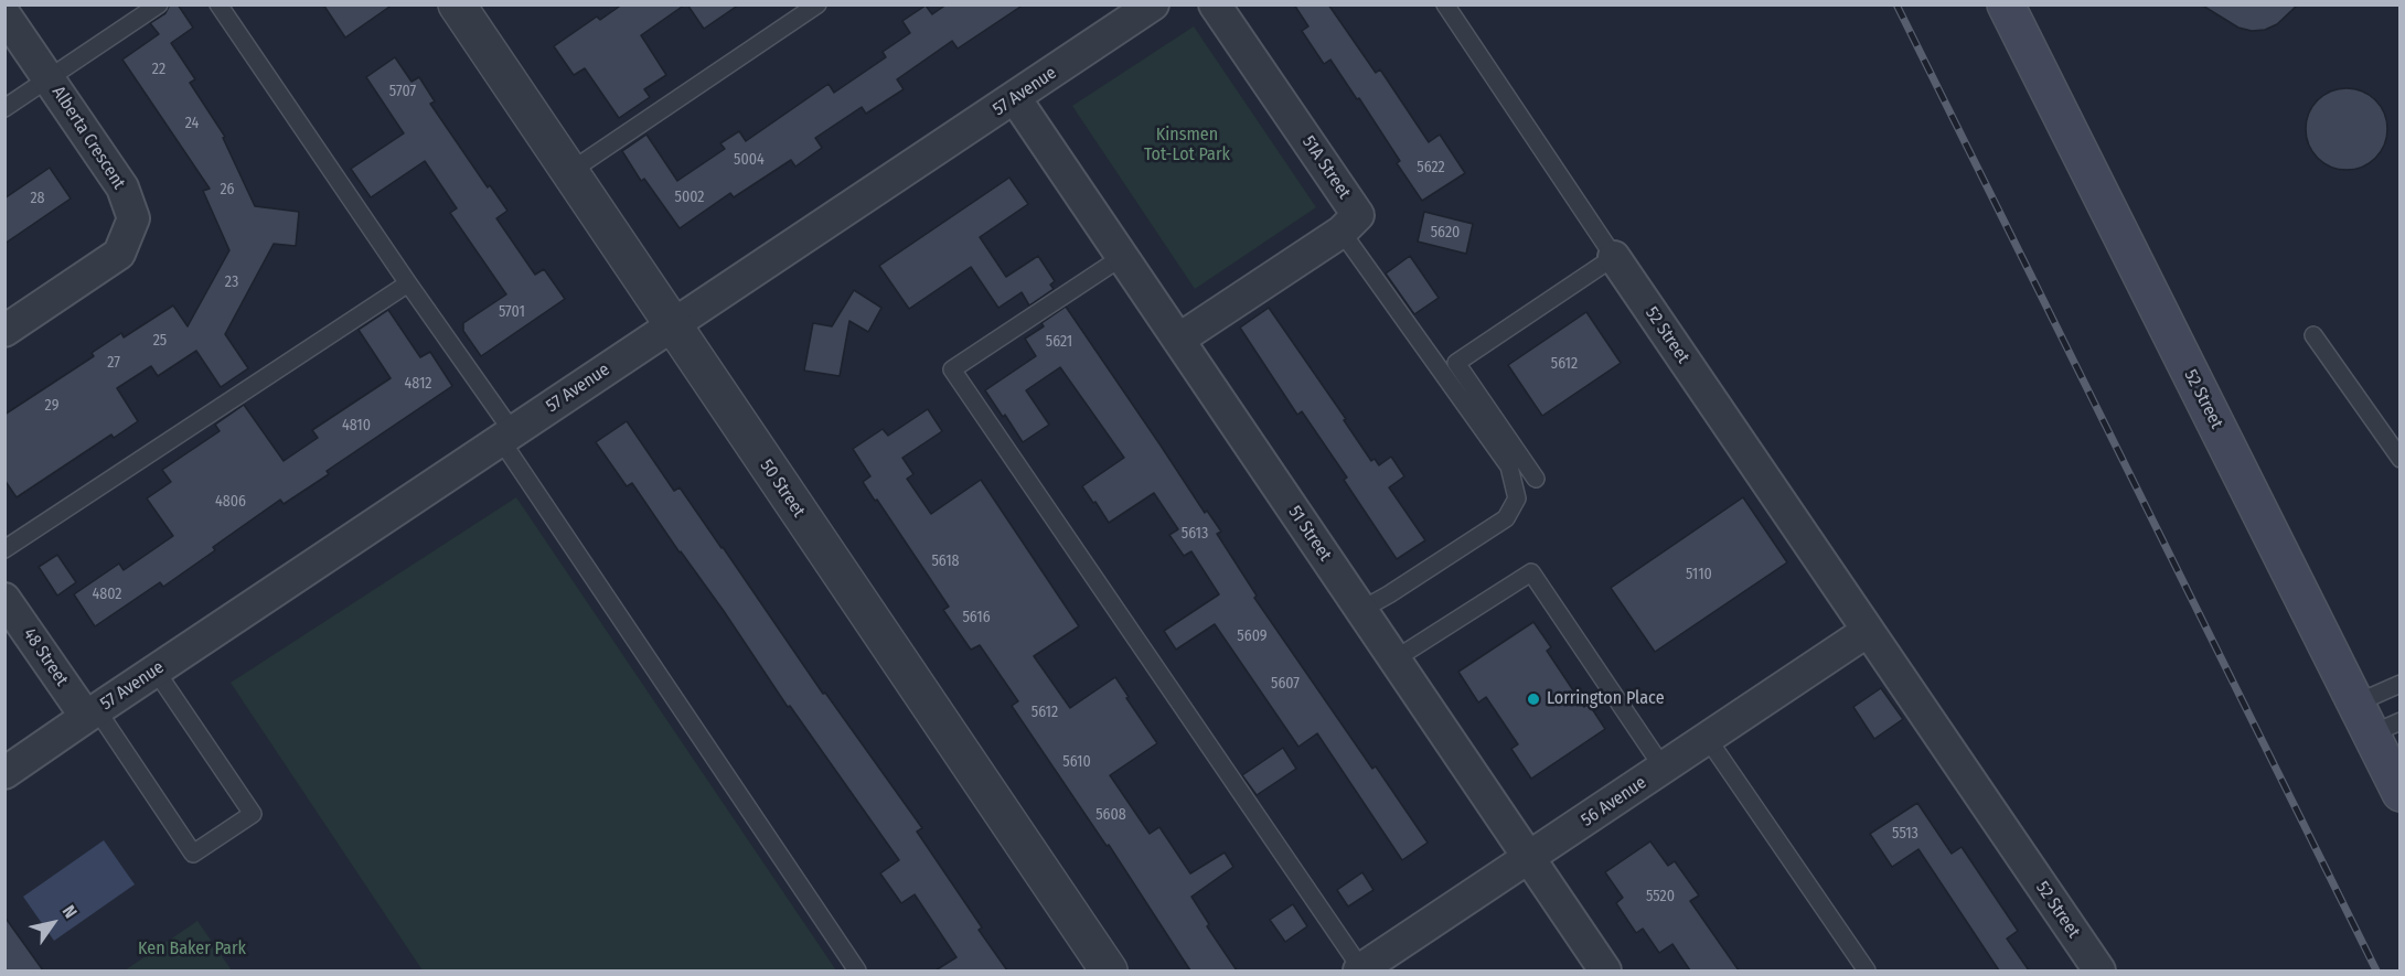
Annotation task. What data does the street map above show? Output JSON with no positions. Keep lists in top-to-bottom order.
{
  "streets": {
    "main road": ["52 Street"],
    "street": [
      "57 Avenue",
      "Alberta Crescent",
      "51A Street",
      "50 Street",
      "51 Street",
      "48 Street",
      "56 Avenue"
    ]
  },
  "crossings": [
    ["57 Avenue", "50 Street"],
    ["57 Avenue", "51 Street"],
    ["57 Avenue", "48 Street"],
    ["52 Street", "56 Avenue"],
    ["51 Street", "56 Avenue"]
  ],
  "parks": ["Kinsmen Tot-Lot Park", "Ken Baker Park"],
  "places": ["Lorrington Place"],
  "house_numbers": [
    "22",
    "5707",
    "24",
    "5004",
    "5622",
    "26",
    "5002",
    "28",
    "5620",
    "23",
    "5701",
    "25",
    "5621",
    "27",
    "5612",
    "4812",
    "29",
    "4810",
    "4806",
    "5613",
    "5618",
    "5110",
    "4802",
    "5616",
    "5609",
    "5607",
    "5612",
    "5610",
    "5608",
    "5513",
    "5520"
  ],
  "north": "top right"
}
